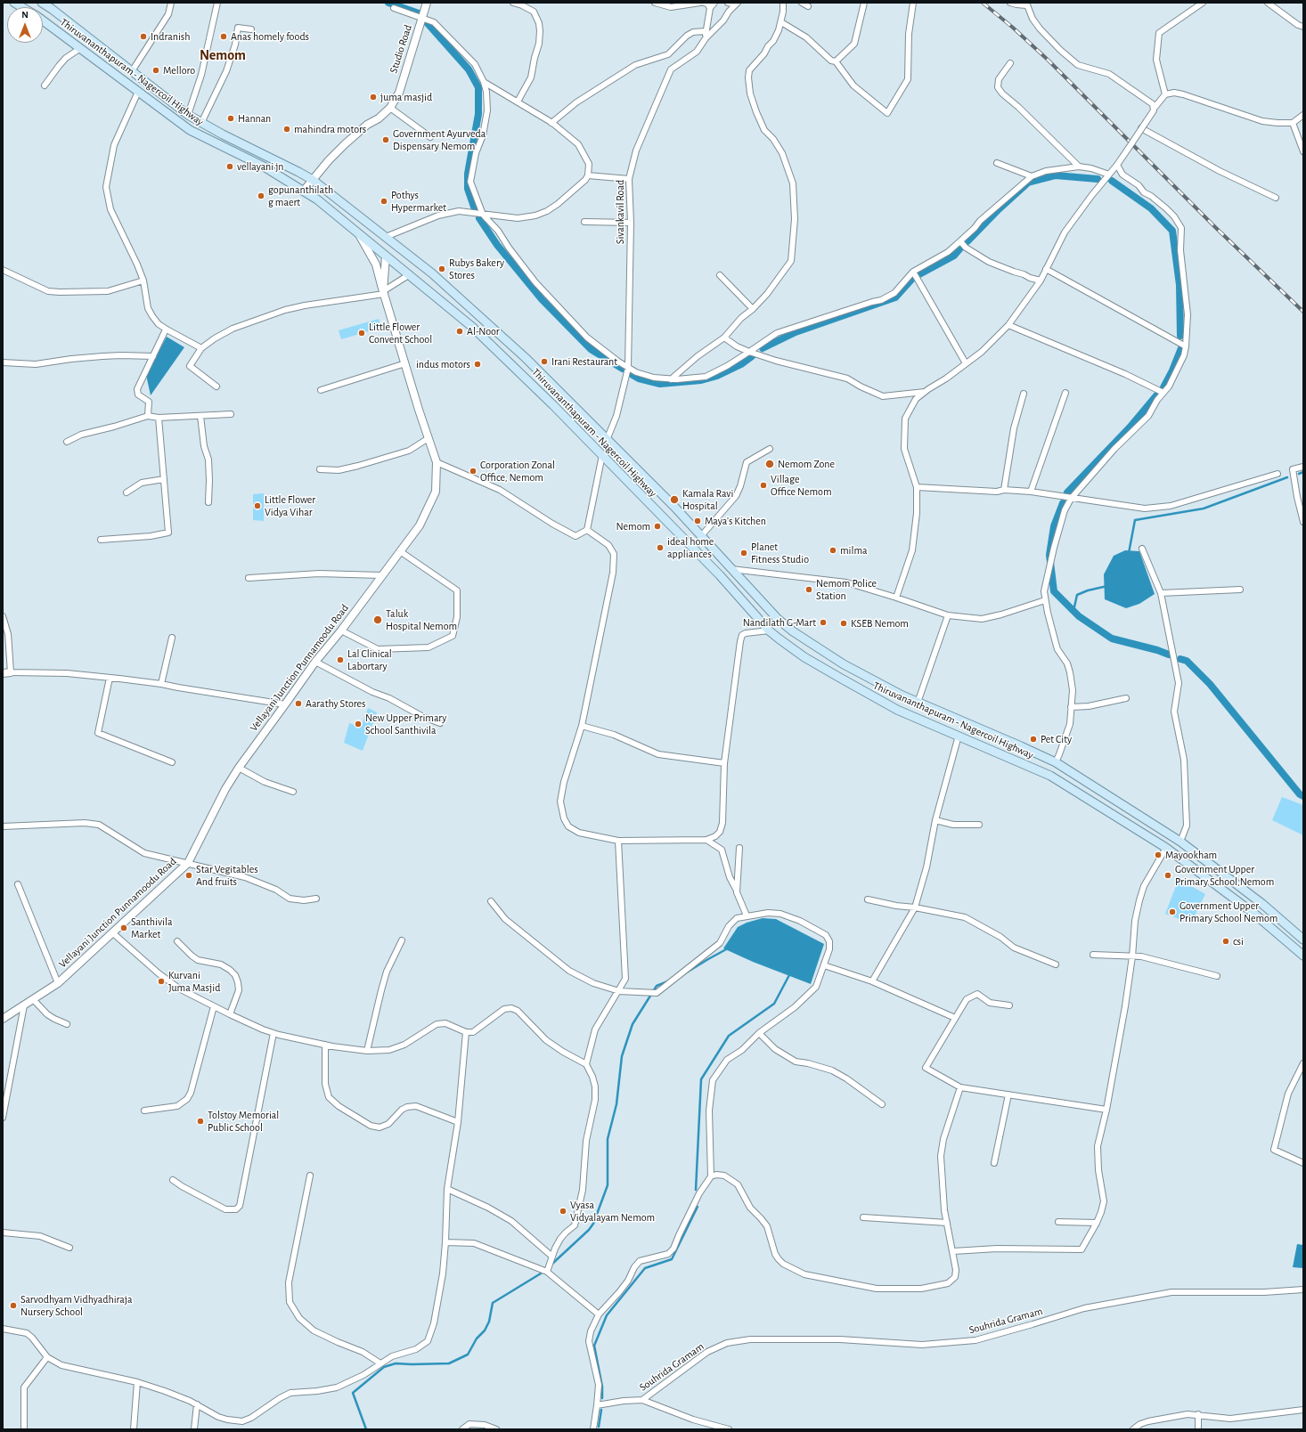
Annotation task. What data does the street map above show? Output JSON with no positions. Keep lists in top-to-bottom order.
{
  "streets": {
    "main road": ["Thiruvananthapuram - Nagercoil Highway"],
    "street": [
      "Studio Road",
      "Sivankavil Road",
      "Vellayani Junction Punnamoodu Road",
      "Souhrida Gramam"
    ]
  },
  "crossings": [
    ["Studio Road", "Thiruvananthapuram - Nagercoil Highway"],
    ["Thiruvananthapuram - Nagercoil Highway", "Sivankavil Road"],
    ["Thiruvananthapuram - Nagercoil Highway", "Vellayani Junction Punnamoodu Road"]
  ],
  "districts": ["Nemom"],
  "places": [
    "Indranish",
    "Anas homely foods",
    "Melloro",
    "juma masjid",
    "Hannan",
    "mahindra motors",
    "Government Ayurveda Dispensary Nemom",
    "vellayani jn",
    "gopunanthilath g maert",
    "Pothys Hypermarket",
    "Rubys Bakery Stores",
    "Al-Noor",
    "Little Flower Convent School",
    "Irani Restaurant",
    "indus motors",
    "Nemom Zone",
    "Corporation Zonal Office, Nemom",
    "Village Office Nemom",
    "Kamala Ravi Hospital",
    "Little Flower Vidya Vihar",
    "Maya's Kitchen",
    "Nemom",
    "ideal home appliances",
    "milma",
    "Planet Fitness Studio",
    "Nemom Police Station",
    "Taluk Hospital Nemom",
    "Nandilath G-Mart",
    "KSEB Nemom",
    "Lal Clinical Labortary",
    "Aarathy Stores",
    "New Upper Primary School Santhivila",
    "Pet City",
    "Mayookham",
    "Star Vegitables And fruits",
    "Government Upper Primary School,Nemom",
    "Government Upper Primary School Nemom",
    "Santhivila Market",
    "csi",
    "Kurvani Juma Masjid",
    "Tolstoy Memorial Public School",
    "Vyasa Vidyalayam Nemom",
    "Sarvodhyam Vidhyadhiraja Nursery School"
  ],
  "north": "top"
}
